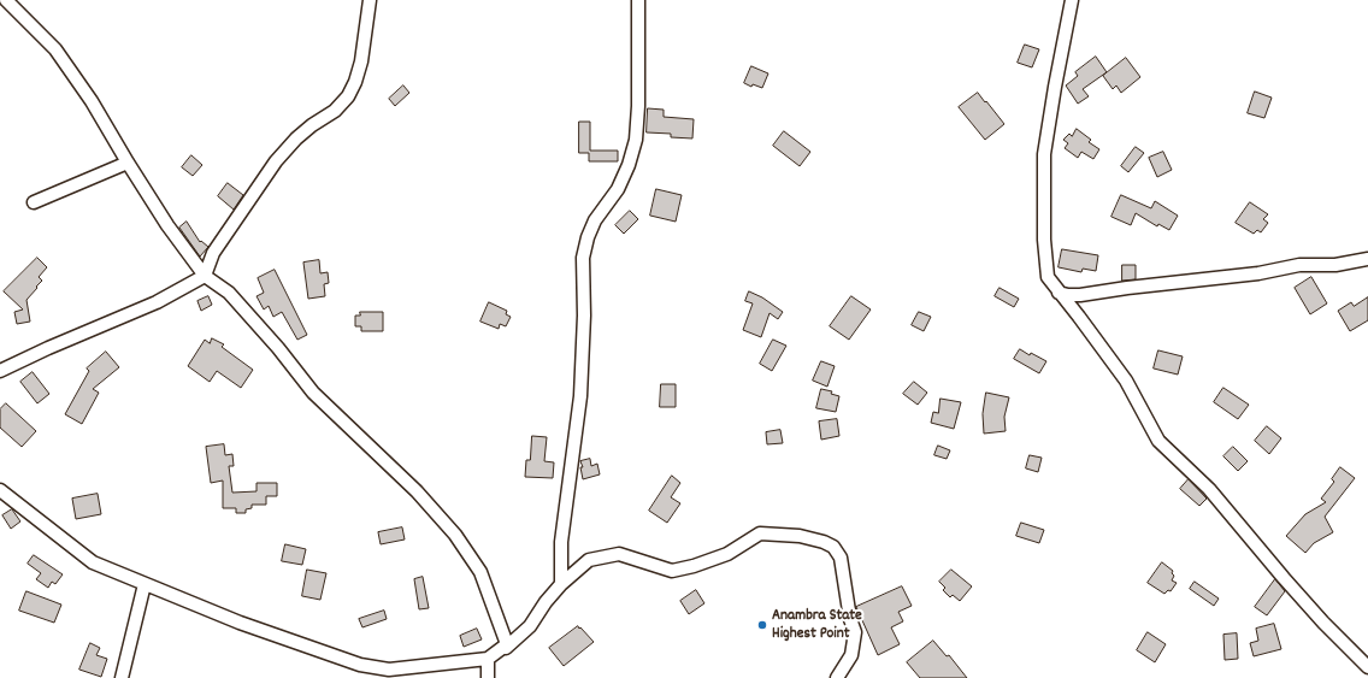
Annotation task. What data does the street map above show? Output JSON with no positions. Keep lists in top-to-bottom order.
{
  "places": ["Anambra State Highest Point"]
}
